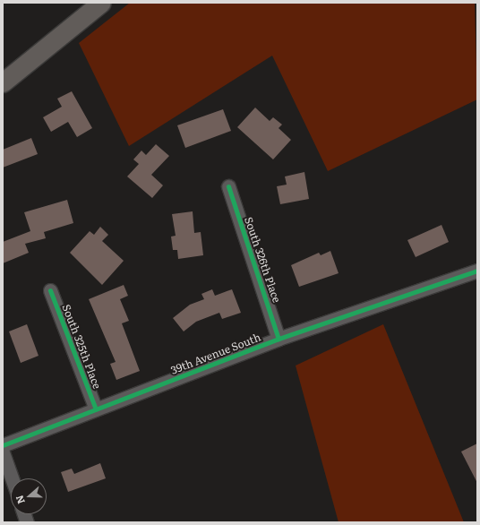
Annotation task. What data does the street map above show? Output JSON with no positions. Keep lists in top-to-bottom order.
{
  "streets": {
    "street": ["South 326th Place", "South 325th Place", "39th Avenue South"]
  },
  "crossings": [
    ["South 326th Place", "39th Avenue South"],
    ["South 325th Place", "39th Avenue South"]
  ],
  "north": "left"
}
